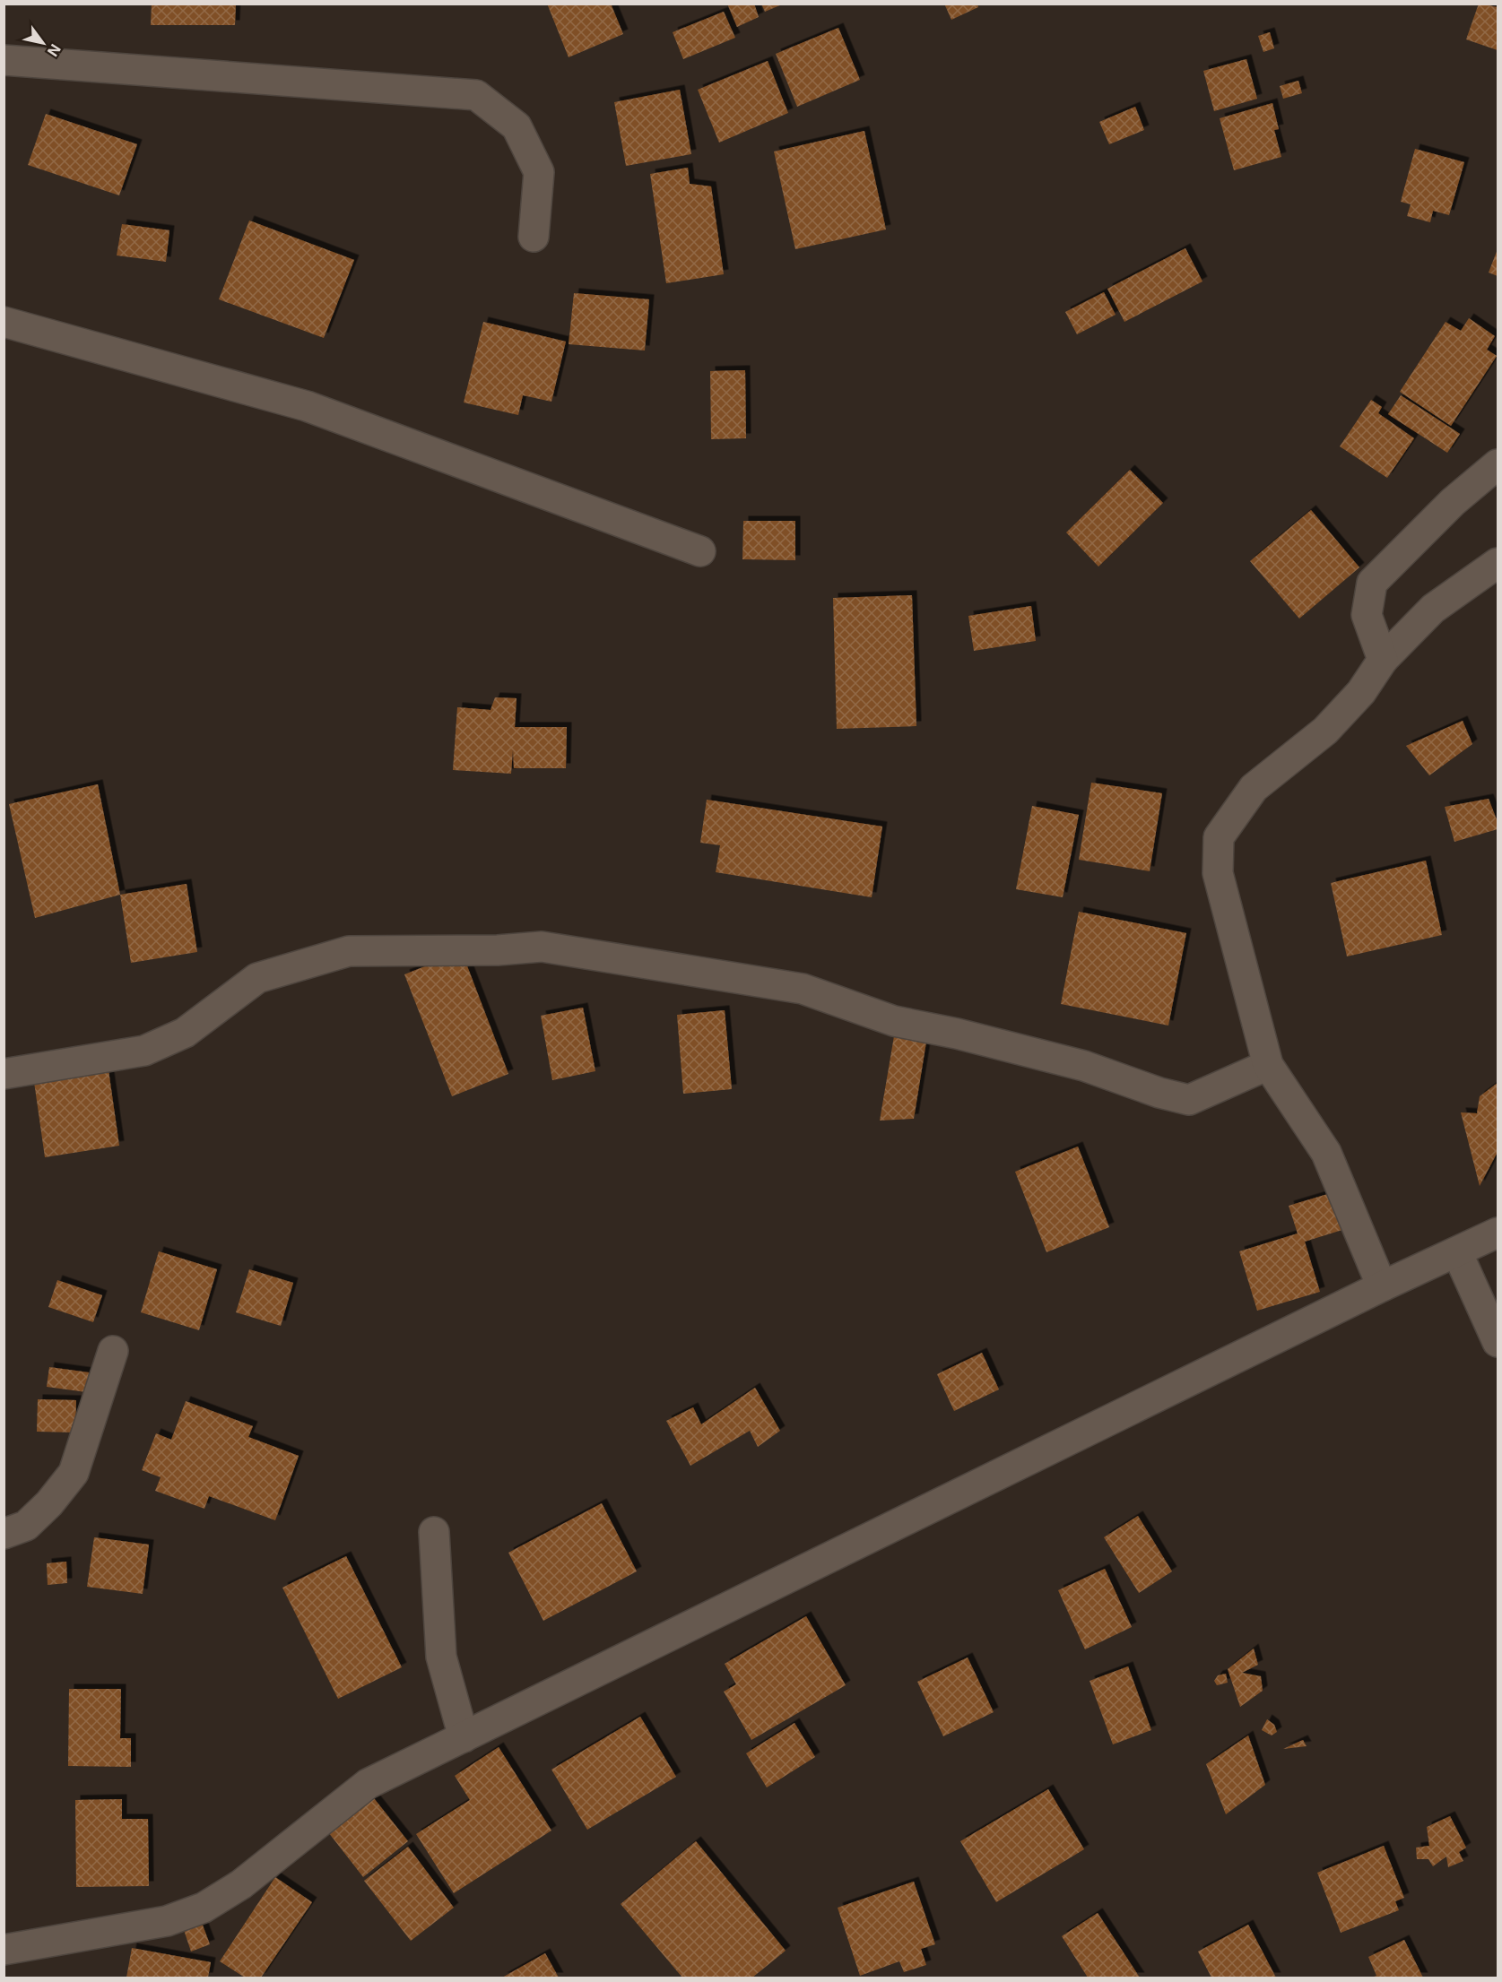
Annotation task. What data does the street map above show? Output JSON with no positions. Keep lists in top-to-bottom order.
{
  "north": "bottom right"
}
